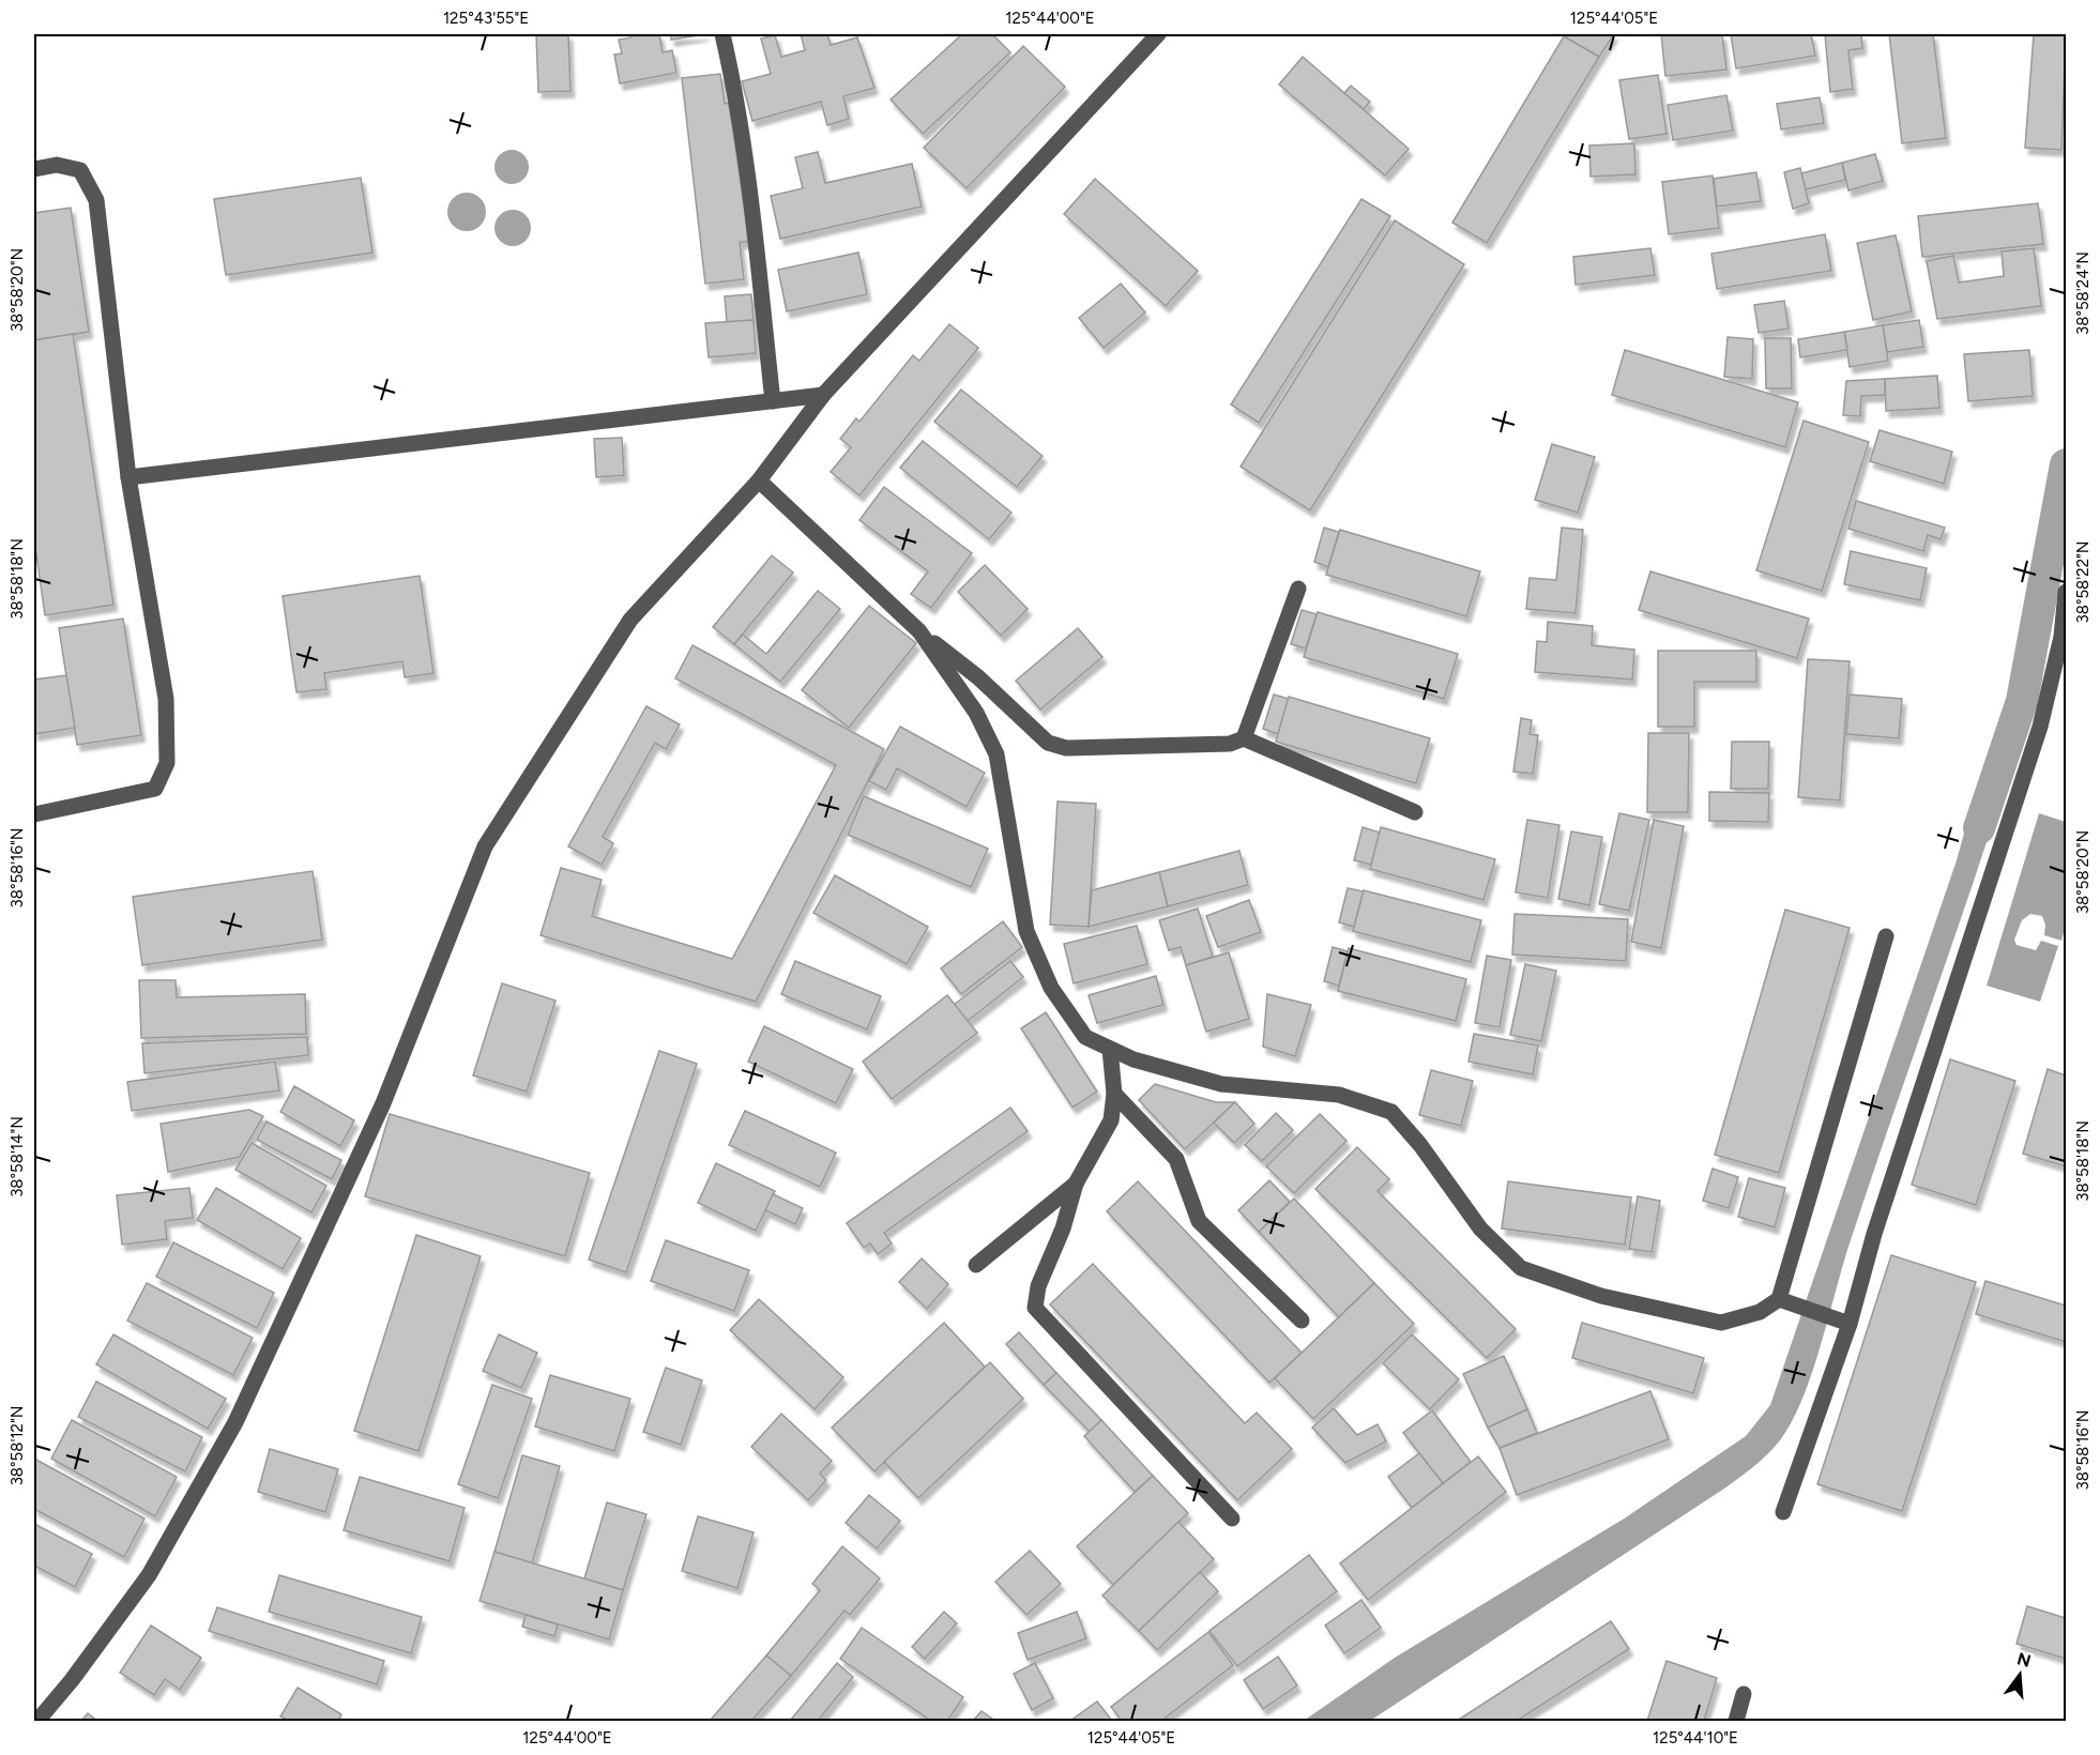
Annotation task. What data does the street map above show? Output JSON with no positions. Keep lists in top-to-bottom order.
{
  "north": "top",
  "coordinates": [
    "125°43'55\"E",
    "125°44'00\"E",
    "125°44'05\"E",
    "38°58'20\"N",
    "38°58'24\"N",
    "38°58'18\"N",
    "38°58'22\"N",
    "38°58'16\"N",
    "38°58'14\"N",
    "38°58'12\"N",
    "125°44'10\"E"
  ]
}
